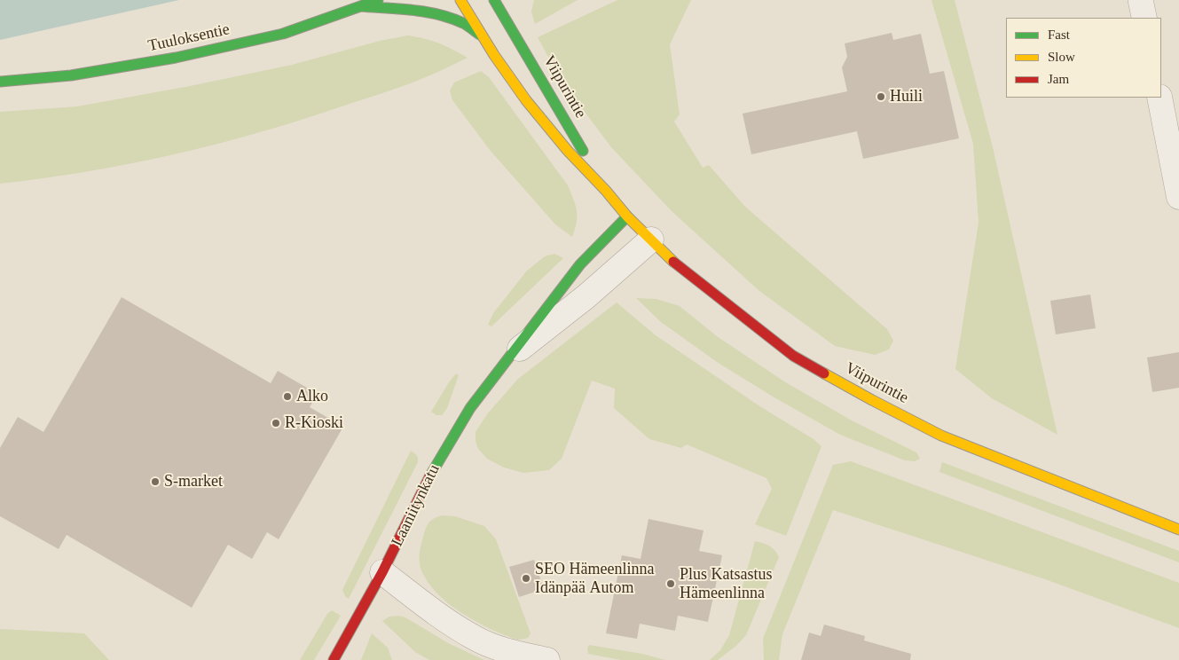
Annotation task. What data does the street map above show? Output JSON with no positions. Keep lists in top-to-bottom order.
{
  "streets": {
    "main road": ["Tuuloksentie", "Viipurintie", "Laaniitynkatu"]
  },
  "crossings": [
    ["Tuuloksentie", "Viipurintie"],
    ["Viipurintie", "Laaniitynkatu"]
  ],
  "places": [
    "Huili",
    "Alko",
    "R-Kioski",
    "S-market",
    "SEO Hämeenlinna Idänpää Autom",
    "Plus Katsastus Hämeenlinna"
  ],
  "legend": ["Fast", "Slow", "Jam"]
}
